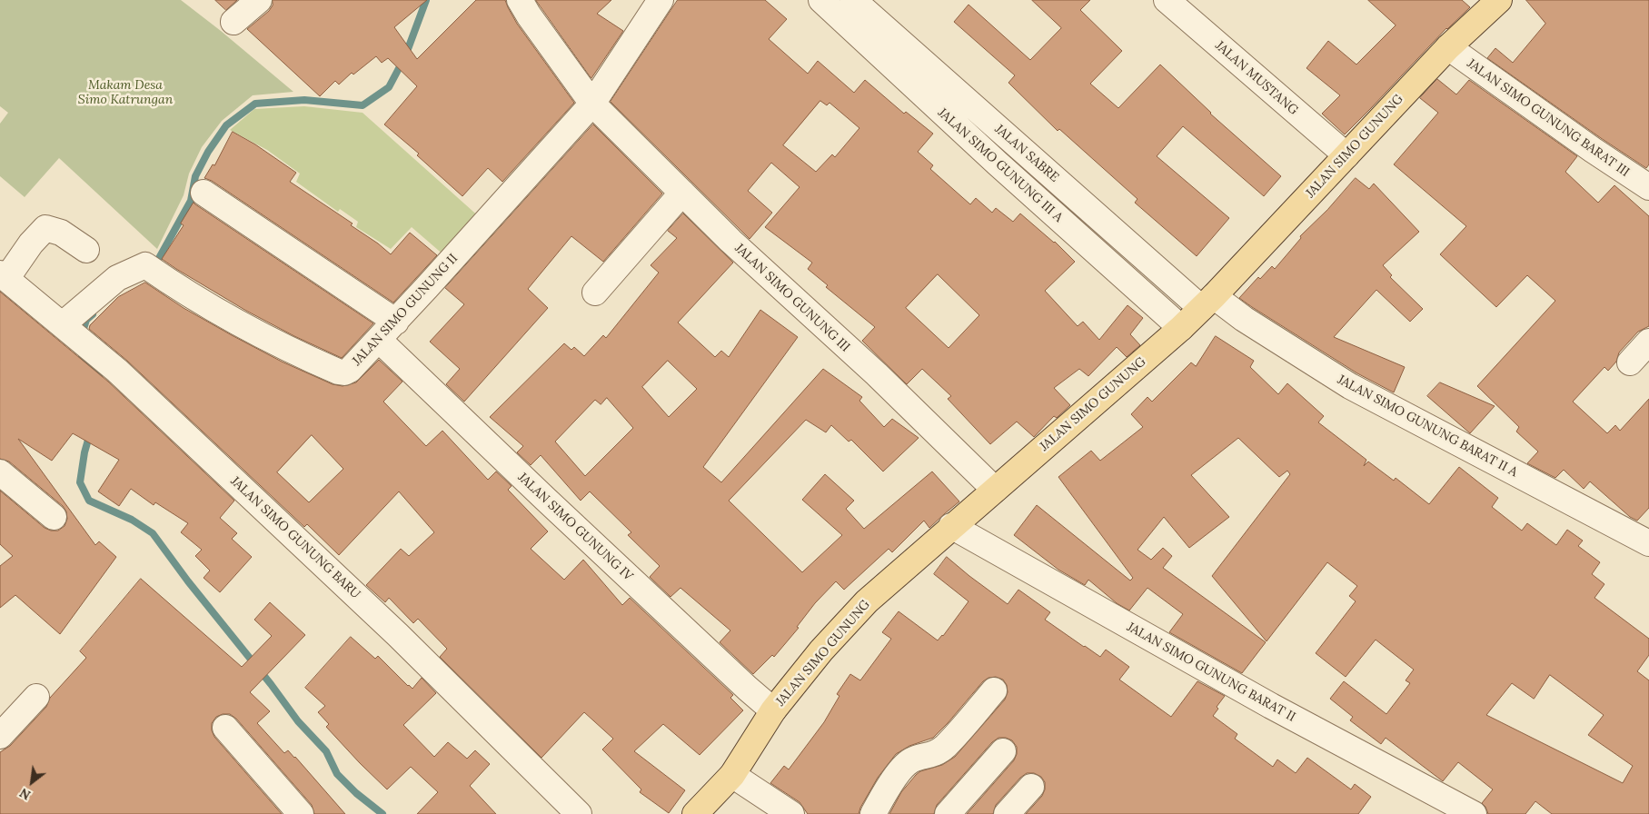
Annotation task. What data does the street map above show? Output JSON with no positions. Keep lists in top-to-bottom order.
{
  "streets": {
    "main road": ["JALAN SIMO GUNUNG"],
    "street": [
      "JALAN MUSTANG",
      "JALAN SIMO GUNUNG BARAT III",
      "JALAN SABRE",
      "JALAN SIMO GUNUNG III A",
      "JALAN SIMO GUNUNG III",
      "JALAN SIMO GUNUNG II",
      "JALAN SIMO GUNUNG BARAT II A",
      "JALAN SIMO GUNUNG IV",
      "JALAN SIMO GUNUNG BARU",
      "JALAN SIMO GUNUNG BARAT II"
    ]
  },
  "crossings": [
    ["JALAN MUSTANG", "JALAN SIMO GUNUNG"],
    ["JALAN SIMO GUNUNG BARAT III", "JALAN SIMO GUNUNG"],
    ["JALAN SIMO GUNUNG", "JALAN SABRE"],
    ["JALAN SIMO GUNUNG", "JALAN SIMO GUNUNG III A"],
    ["JALAN SIMO GUNUNG", "JALAN SIMO GUNUNG III"],
    ["JALAN SIMO GUNUNG", "JALAN SIMO GUNUNG BARAT II A"],
    ["JALAN SIMO GUNUNG", "JALAN SIMO GUNUNG IV"],
    ["JALAN SIMO GUNUNG", "JALAN SIMO GUNUNG BARAT II"],
    ["JALAN SABRE", "JALAN SIMO GUNUNG BARAT II A"],
    ["JALAN SIMO GUNUNG III", "JALAN SIMO GUNUNG II"],
    ["JALAN SIMO GUNUNG II", "JALAN SIMO GUNUNG IV"],
    ["JALAN SIMO GUNUNG II", "JALAN SIMO GUNUNG BARU"]
  ],
  "parks": ["Makam Desa Simo Katrungan"],
  "north": "bottom left"
}
